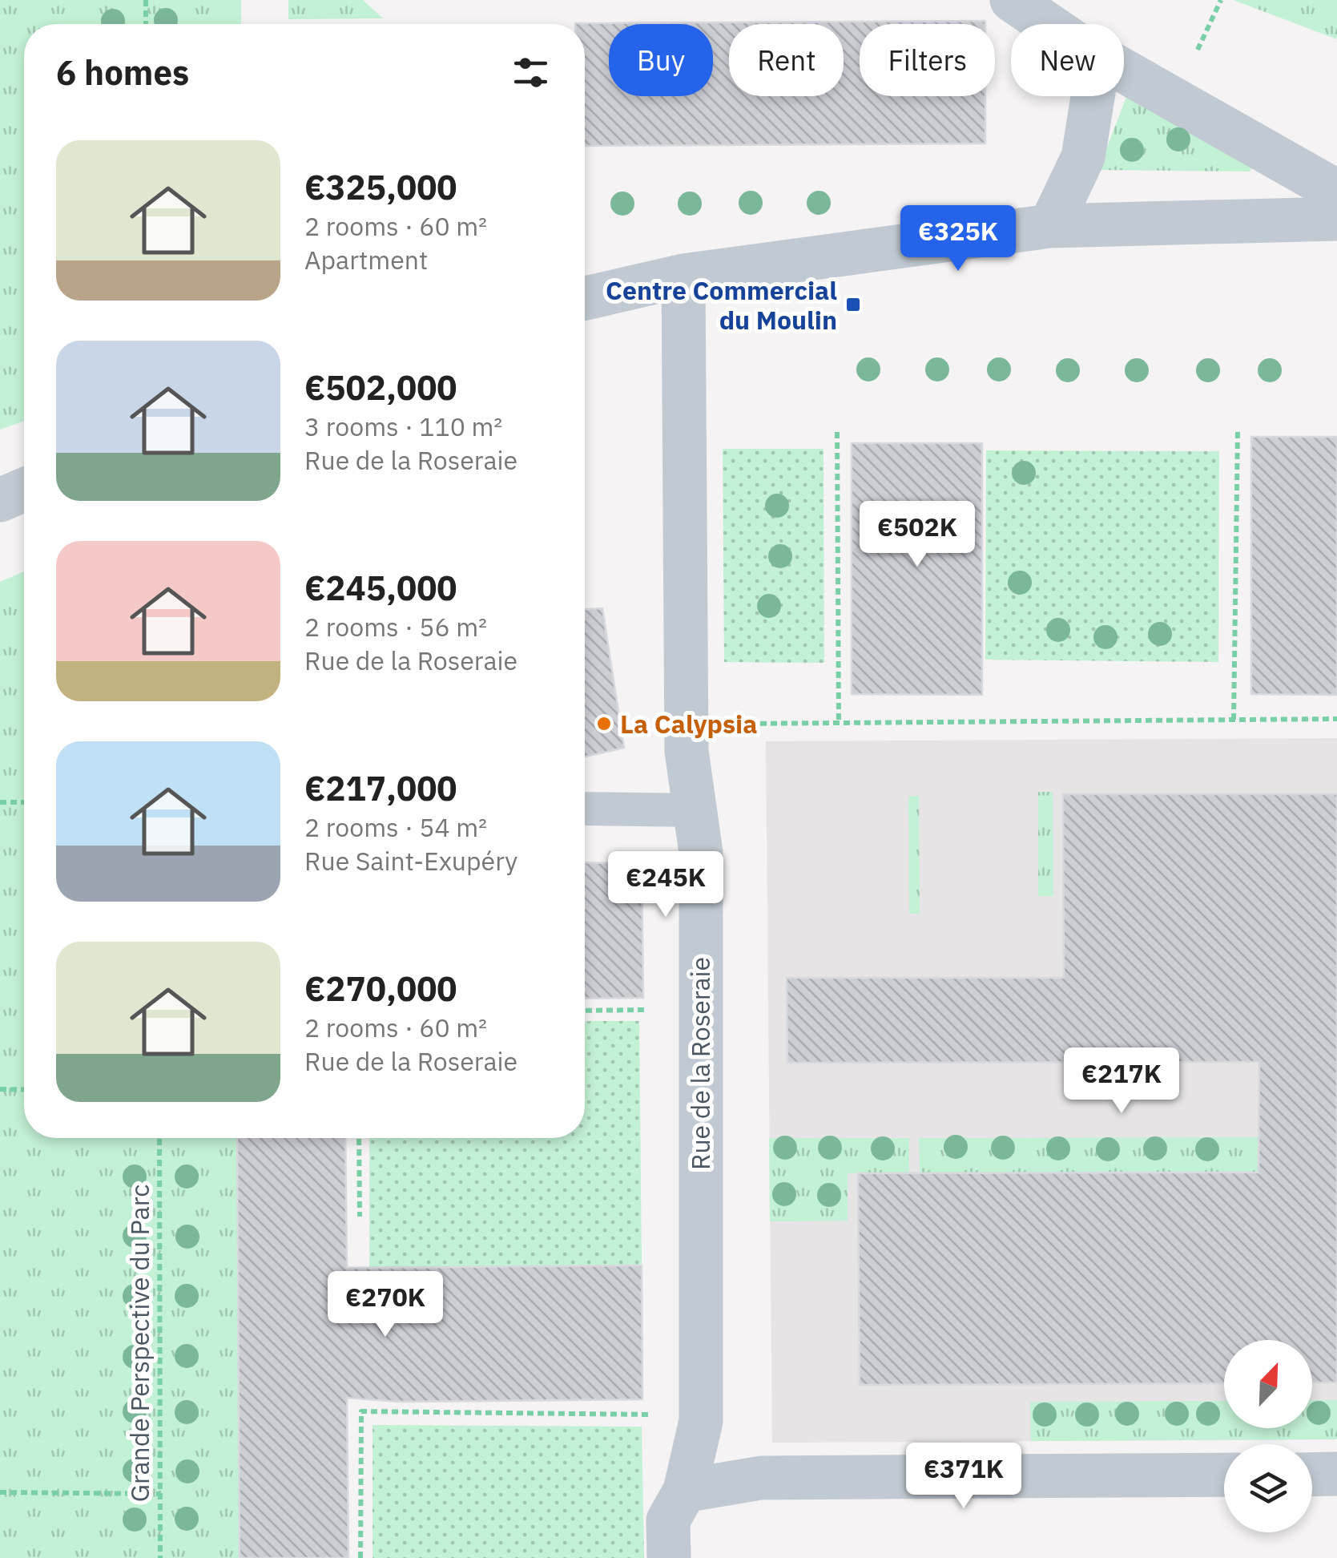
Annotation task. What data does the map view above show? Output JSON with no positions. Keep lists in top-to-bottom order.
{
  "streets": {
    "street": ["Rue de la Roseraie"],
    "path": ["Grande Perspective du Parc"]
  },
  "places": {
    "transit": ["Centre Commercial du Moulin"],
    "other": ["La Calypsia"]
  },
  "north": "top right",
  "page": {
    "chip": [
      "Buy",
      "Rent",
      "Filters",
      "New"
    ],
    "heading": "6 homes",
    "list": [
      {
        "name": "€325,000",
        "note": "2 rooms · 60 m² · Apartment"
      },
      {
        "name": "€502,000",
        "note": "3 rooms · 110 m² · Rue de la Roseraie"
      },
      {
        "name": "€245,000",
        "note": "2 rooms · 56 m² · Rue de la Roseraie"
      },
      {
        "name": "€217,000",
        "note": "2 rooms · 54 m² · Rue Saint-Exupéry"
      },
      {
        "name": "€270,000",
        "note": "2 rooms · 60 m² · Rue de la Roseraie"
      }
    ],
    "price": [
      "€325K",
      "€502K",
      "€245K",
      "€217K",
      "€270K",
      "€371K"
    ]
  }
}
